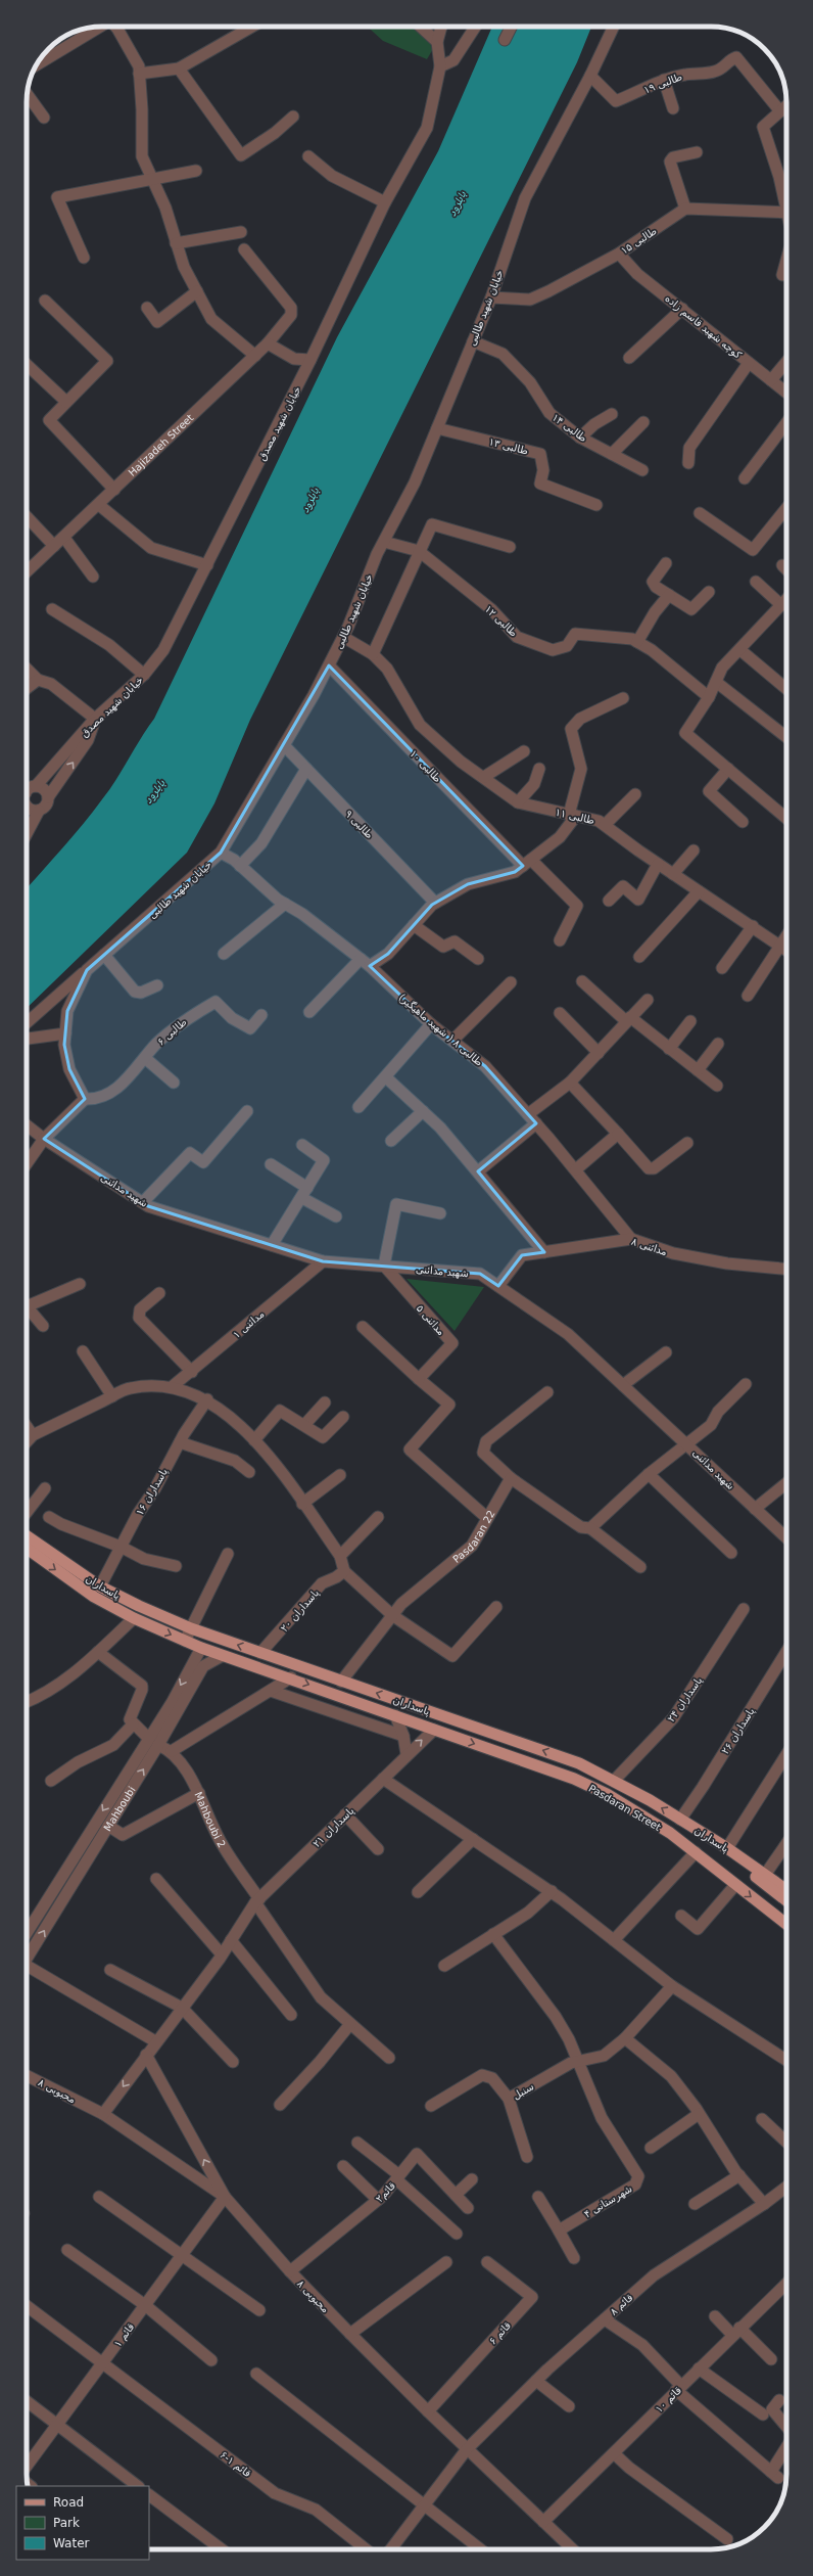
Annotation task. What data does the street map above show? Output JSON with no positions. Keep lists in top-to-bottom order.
{
  "streets": {
    "main road": ["پاسداران", "Pasdaran Street"],
    "street": [
      "طالبی ۱۹",
      "طالبی ۱۵",
      "خیابان شهید طالبی",
      "کوچه شهید قاسم زاده",
      "خیابان شهید مصدق",
      "طالبی ۱۴",
      "Hajizadeh Street",
      "طالبی ۱۳",
      "طالبی ۱۲",
      "طالبی ۱۰",
      "طالبی ۱۱",
      "طالبی ۹",
      "طالبی ۸ ( شهید ماهیگیر)",
      "طالبی ۶",
      "شهید مدائنی",
      "مدائنی ۸",
      "مدائنی ۵",
      "مدائنی ۱",
      "پاسداران ۱۶",
      "Pasdaran 22",
      "پاسداران ۲۰",
      "پاسداران ۲۴",
      "پاسداران ۲۶",
      "Mahboubi",
      "Mahboubi 2",
      "پاسداران ۲۱",
      "محبوبی ۸",
      "سنبل",
      "قائم۲",
      "شهرستانی ۴",
      "قائم ۸",
      "قائم ۶",
      "قائم ۱",
      "قائم ۱۰",
      "قائم ۱-۶"
    ]
  },
  "crossings": [
    ["طالبی ۱۹", "خیابان شهید طالبی"],
    ["طالبی ۱۵", "خیابان شهید طالبی"],
    ["طالبی ۱۵", "کوچه شهید قاسم زاده"],
    ["خیابان شهید طالبی", "طالبی ۱۴"],
    ["خیابان شهید طالبی", "طالبی ۱۳"],
    ["خیابان شهید طالبی", "طالبی ۱۲"],
    ["خیابان شهید طالبی", "طالبی ۱۰"],
    ["خیابان شهید طالبی", "طالبی ۱۱"],
    ["خیابان شهید طالبی", "طالبی ۹"],
    ["خیابان شهید طالبی", "طالبی ۸ ( شهید ماهیگیر)"],
    ["خیابان شهید طالبی", "طالبی ۶"],
    ["طالبی ۸ ( شهید ماهیگیر)", "مدائنی ۸"],
    ["شهید مدائنی", "مدائنی ۸"],
    ["شهید مدائنی", "مدائنی ۵"],
    ["شهید مدائنی", "مدائنی ۱"],
    ["پاسداران ۱۶", "پاسداران"],
    ["Pasdaran 22", "پاسداران"],
    ["پاسداران", "پاسداران ۲۰"],
    ["پاسداران", "پاسداران ۲۴"],
    ["پاسداران", "پاسداران ۲۶"],
    ["پاسداران", "Pasdaran Street"],
    ["پاسداران", "Mahboubi"],
    ["پاسداران", "پاسداران ۲۱"],
    ["Pasdaran Street", "پاسداران ۲۱"],
    ["Mahboubi 2", "پاسداران ۲۱"],
    ["پاسداران ۲۱", "محبوبی ۸"],
    ["محبوبی ۸", "قائم۲"],
    ["محبوبی ۸", "قائم ۸"],
    ["محبوبی ۸", "قائم ۶"],
    ["محبوبی ۸", "قائم ۱"],
    ["محبوبی ۸", "قائم ۱۰"],
    ["سنبل", "شهرستانی ۴"],
    ["قائم ۱", "قائم ۱-۶"]
  ],
  "one_way": ["Pasdaran Street"],
  "water": ["بابلرود"],
  "legend": ["Road", "Park", "Water"]
}
